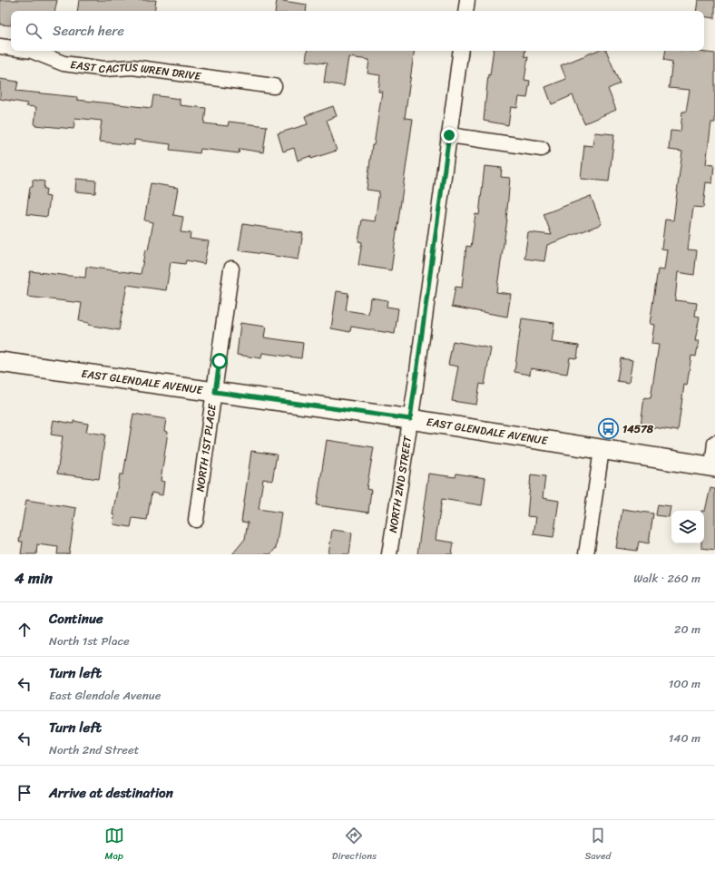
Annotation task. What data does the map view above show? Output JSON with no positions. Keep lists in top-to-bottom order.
{
  "streets": {
    "main road": ["EAST GLENDALE AVENUE"],
    "street": ["EAST CACTUS WREN DRIVE", "NORTH 1ST PLACE", "NORTH 2ND STREET"]
  },
  "crossings": [
    ["EAST GLENDALE AVENUE", "NORTH 1ST PLACE"],
    ["EAST GLENDALE AVENUE", "NORTH 2ND STREET"]
  ],
  "places": {
    "bus stop": ["14578"]
  },
  "page": {
    "search": "Search here",
    "heading": ["4 min", "Walk · 260 m"],
    "list": [
      ["Continue", "North 1st Place", "20 m"],
      ["Turn left", "East Glendale Avenue", "100 m"],
      ["Turn left", "North 2nd Street", "140 m"],
      "Arrive at destination"
    ],
    "nav": ["Map", "Directions", "Saved"]
  }
}
